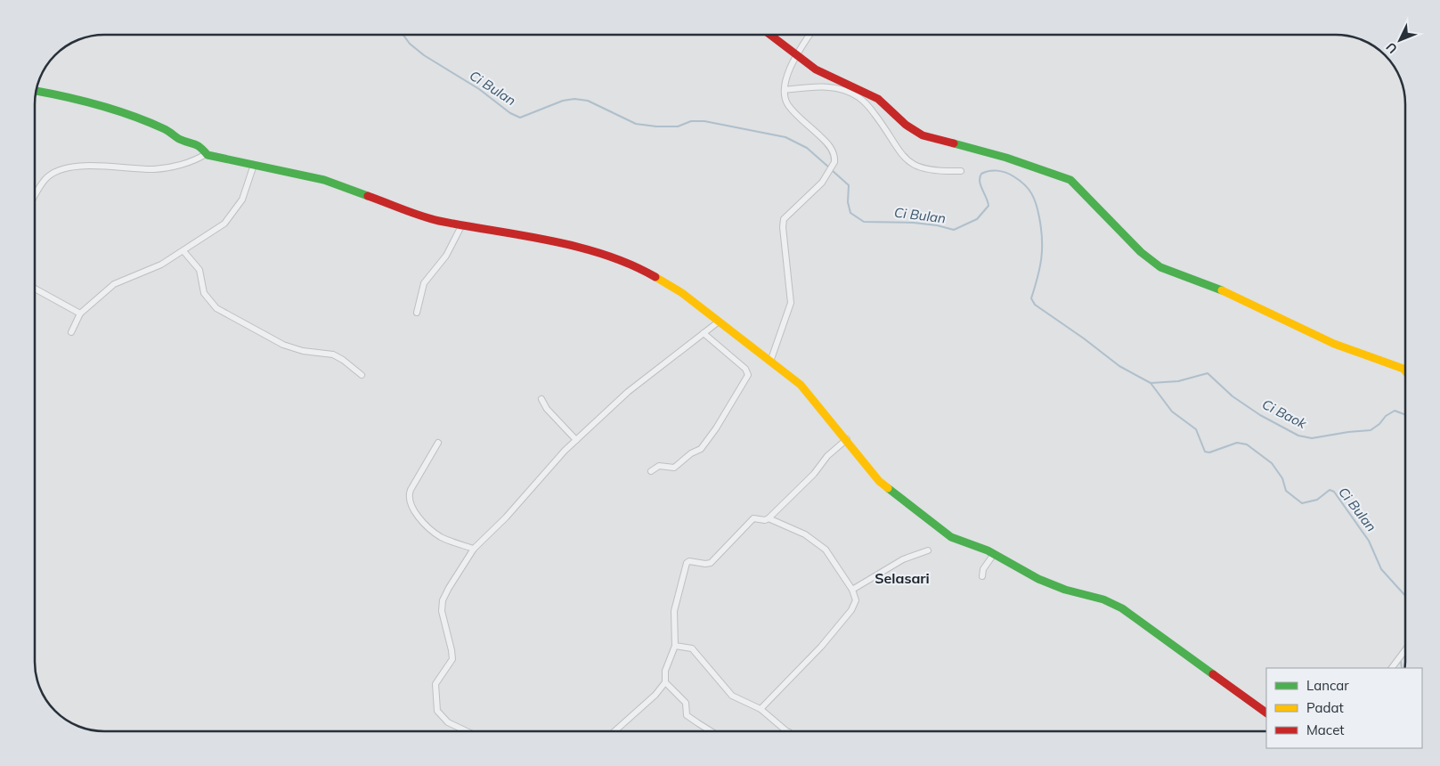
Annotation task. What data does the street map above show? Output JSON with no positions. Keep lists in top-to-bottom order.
{
  "districts": ["Selasari"],
  "water": ["Ci Bulan", "Ci Baok"],
  "legend": ["Lancar", "Padat", "Macet"],
  "north": "bottom left"
}
